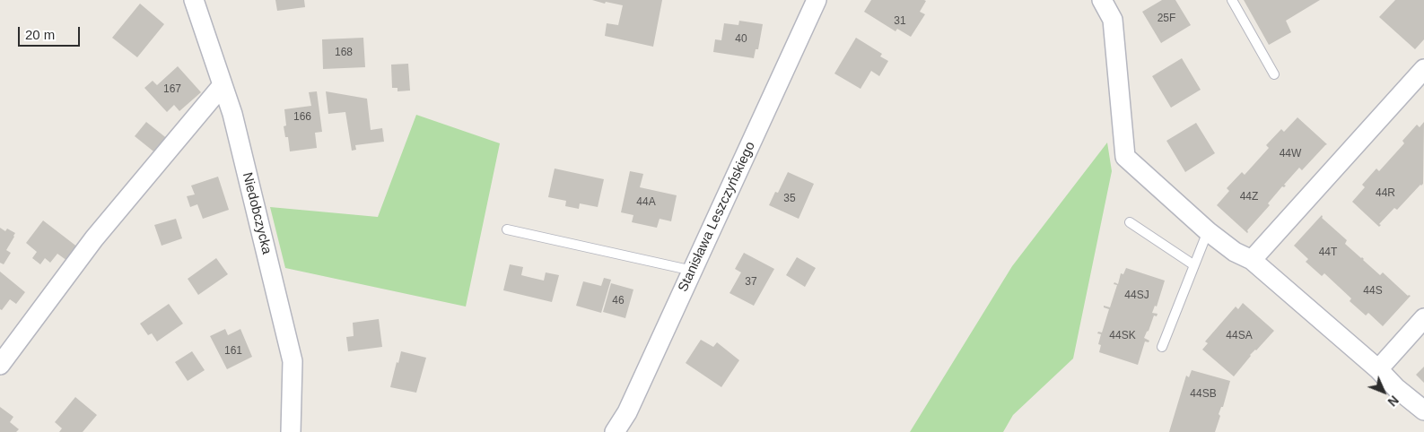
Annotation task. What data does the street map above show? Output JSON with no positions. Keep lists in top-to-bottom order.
{
  "streets": {
    "street": ["Niedobczycka", "Stanisława Leszczyńskiego"]
  },
  "house_numbers": [
    "25F",
    "31",
    "40",
    "168",
    "167",
    "166",
    "44W",
    "44R",
    "44Z",
    "35",
    "44A",
    "44T",
    "37",
    "44S",
    "44SJ",
    "46",
    "44SK",
    "44SA",
    "161",
    "44SB"
  ],
  "scale_bar": "20 m",
  "north": "bottom right"
}
